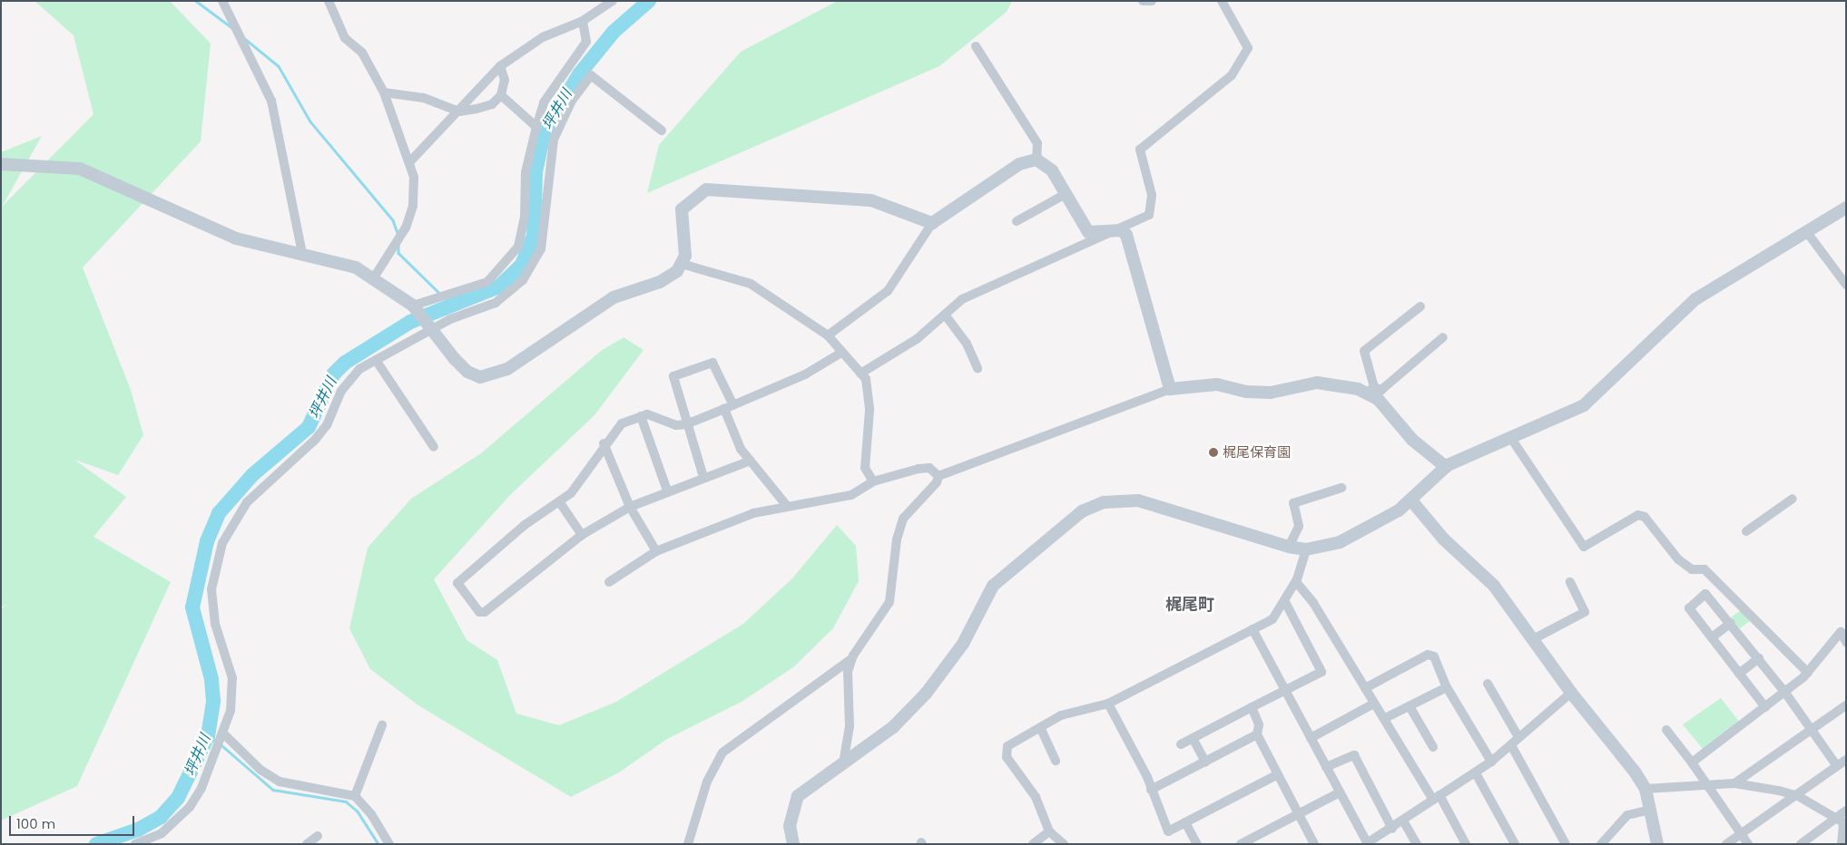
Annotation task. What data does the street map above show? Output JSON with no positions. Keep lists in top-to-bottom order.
{
  "districts": ["梶尾町"],
  "water": ["坪井川"],
  "places": ["梶尾保育園"],
  "scale_bar": "100 m"
}
